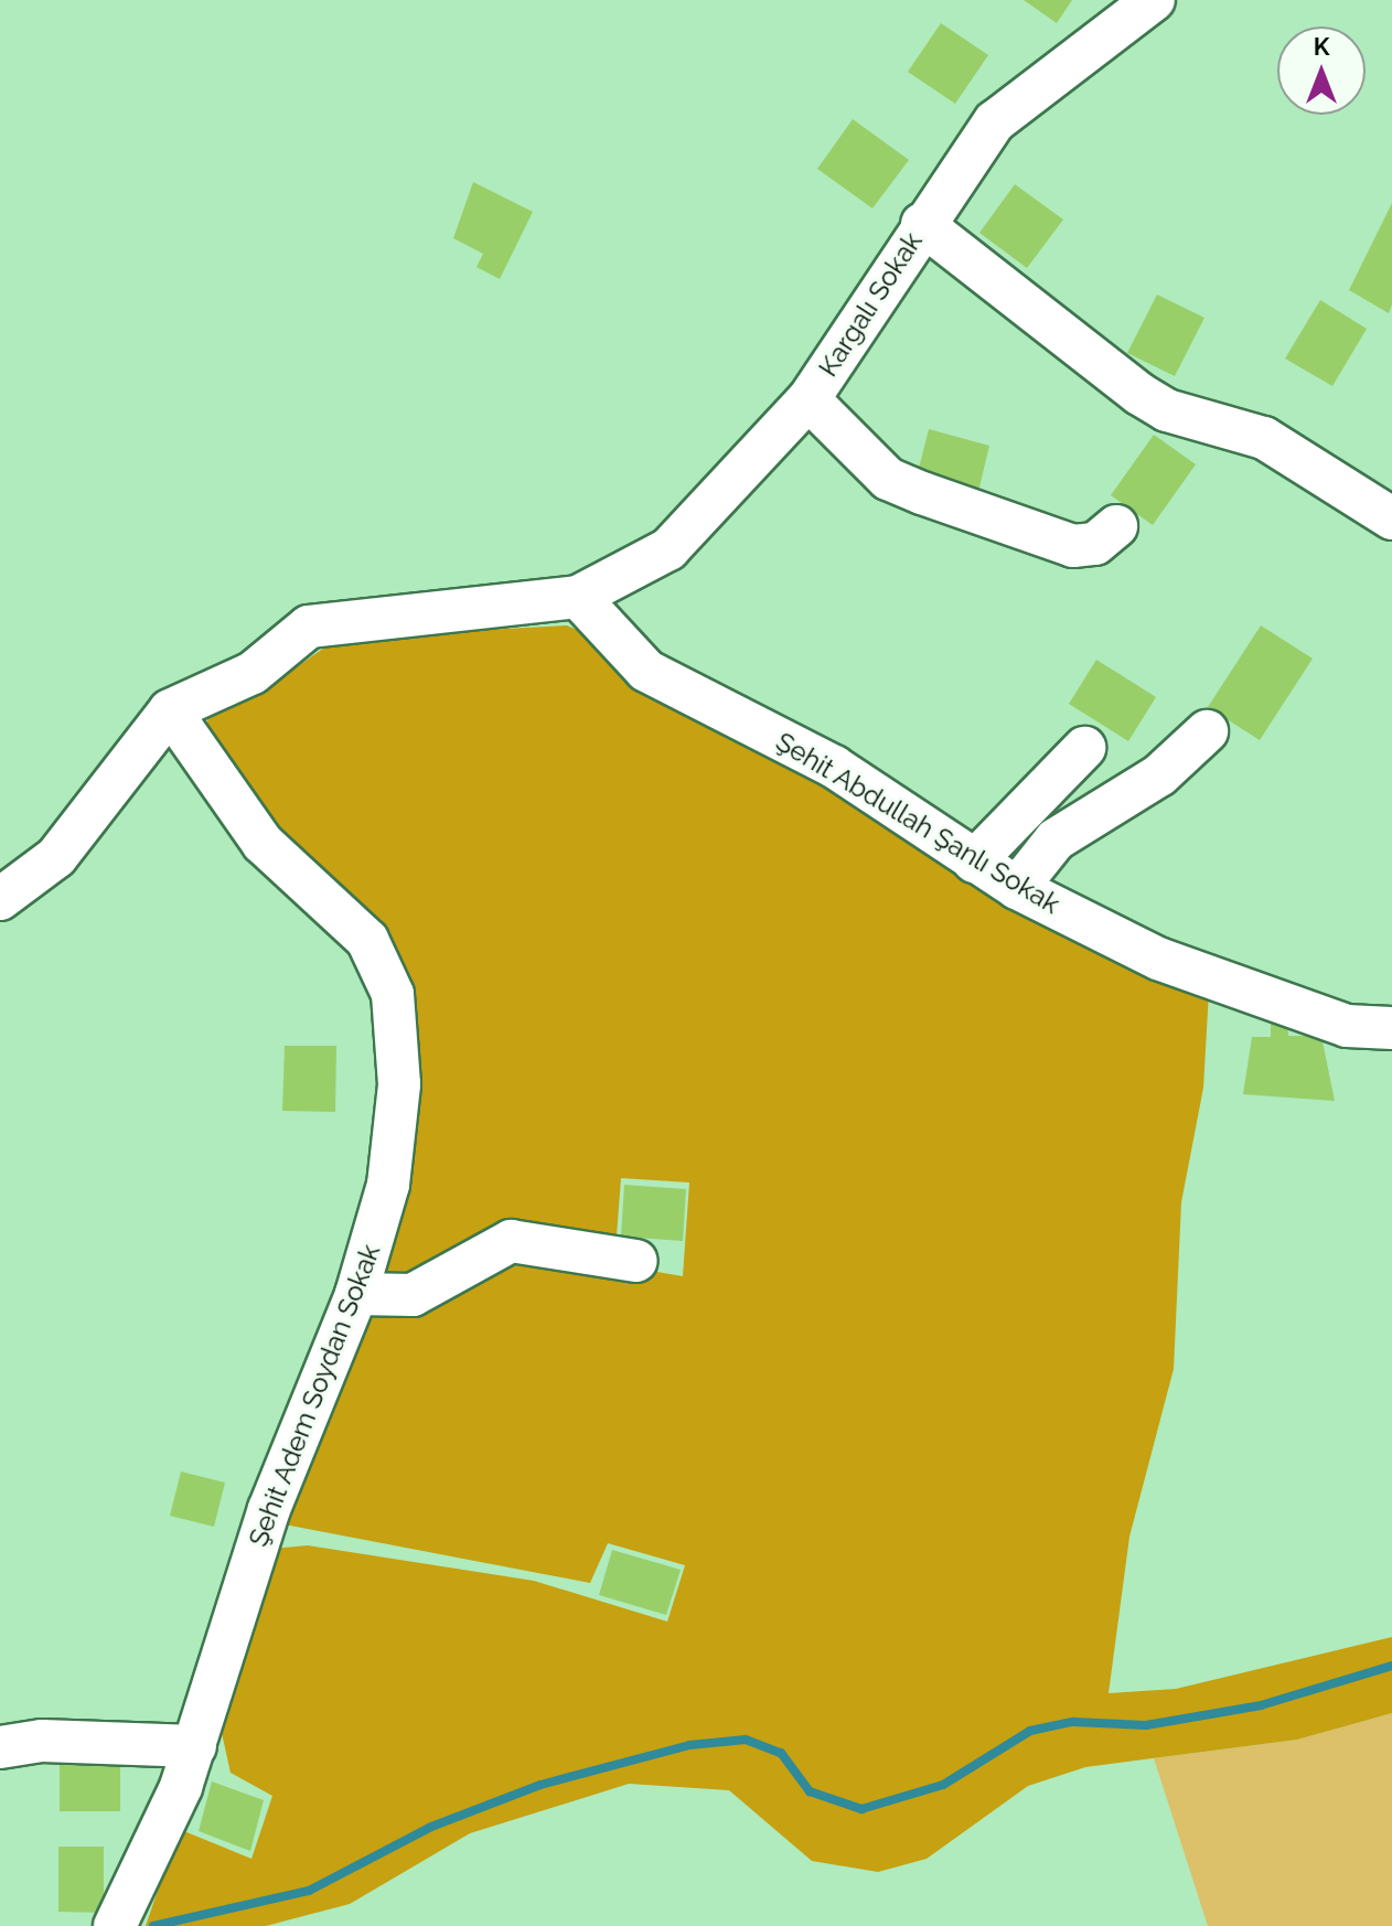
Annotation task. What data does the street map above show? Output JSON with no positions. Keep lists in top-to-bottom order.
{
  "streets": {
    "street": ["Kargalı Sokak", "Şehit Abdullah Şanlı Sokak", "Şehit Adem Soydan Sokak"]
  },
  "crossings": [
    ["Kargalı Sokak", "Şehit Abdullah Şanlı Sokak"]
  ],
  "north": "top"
}
